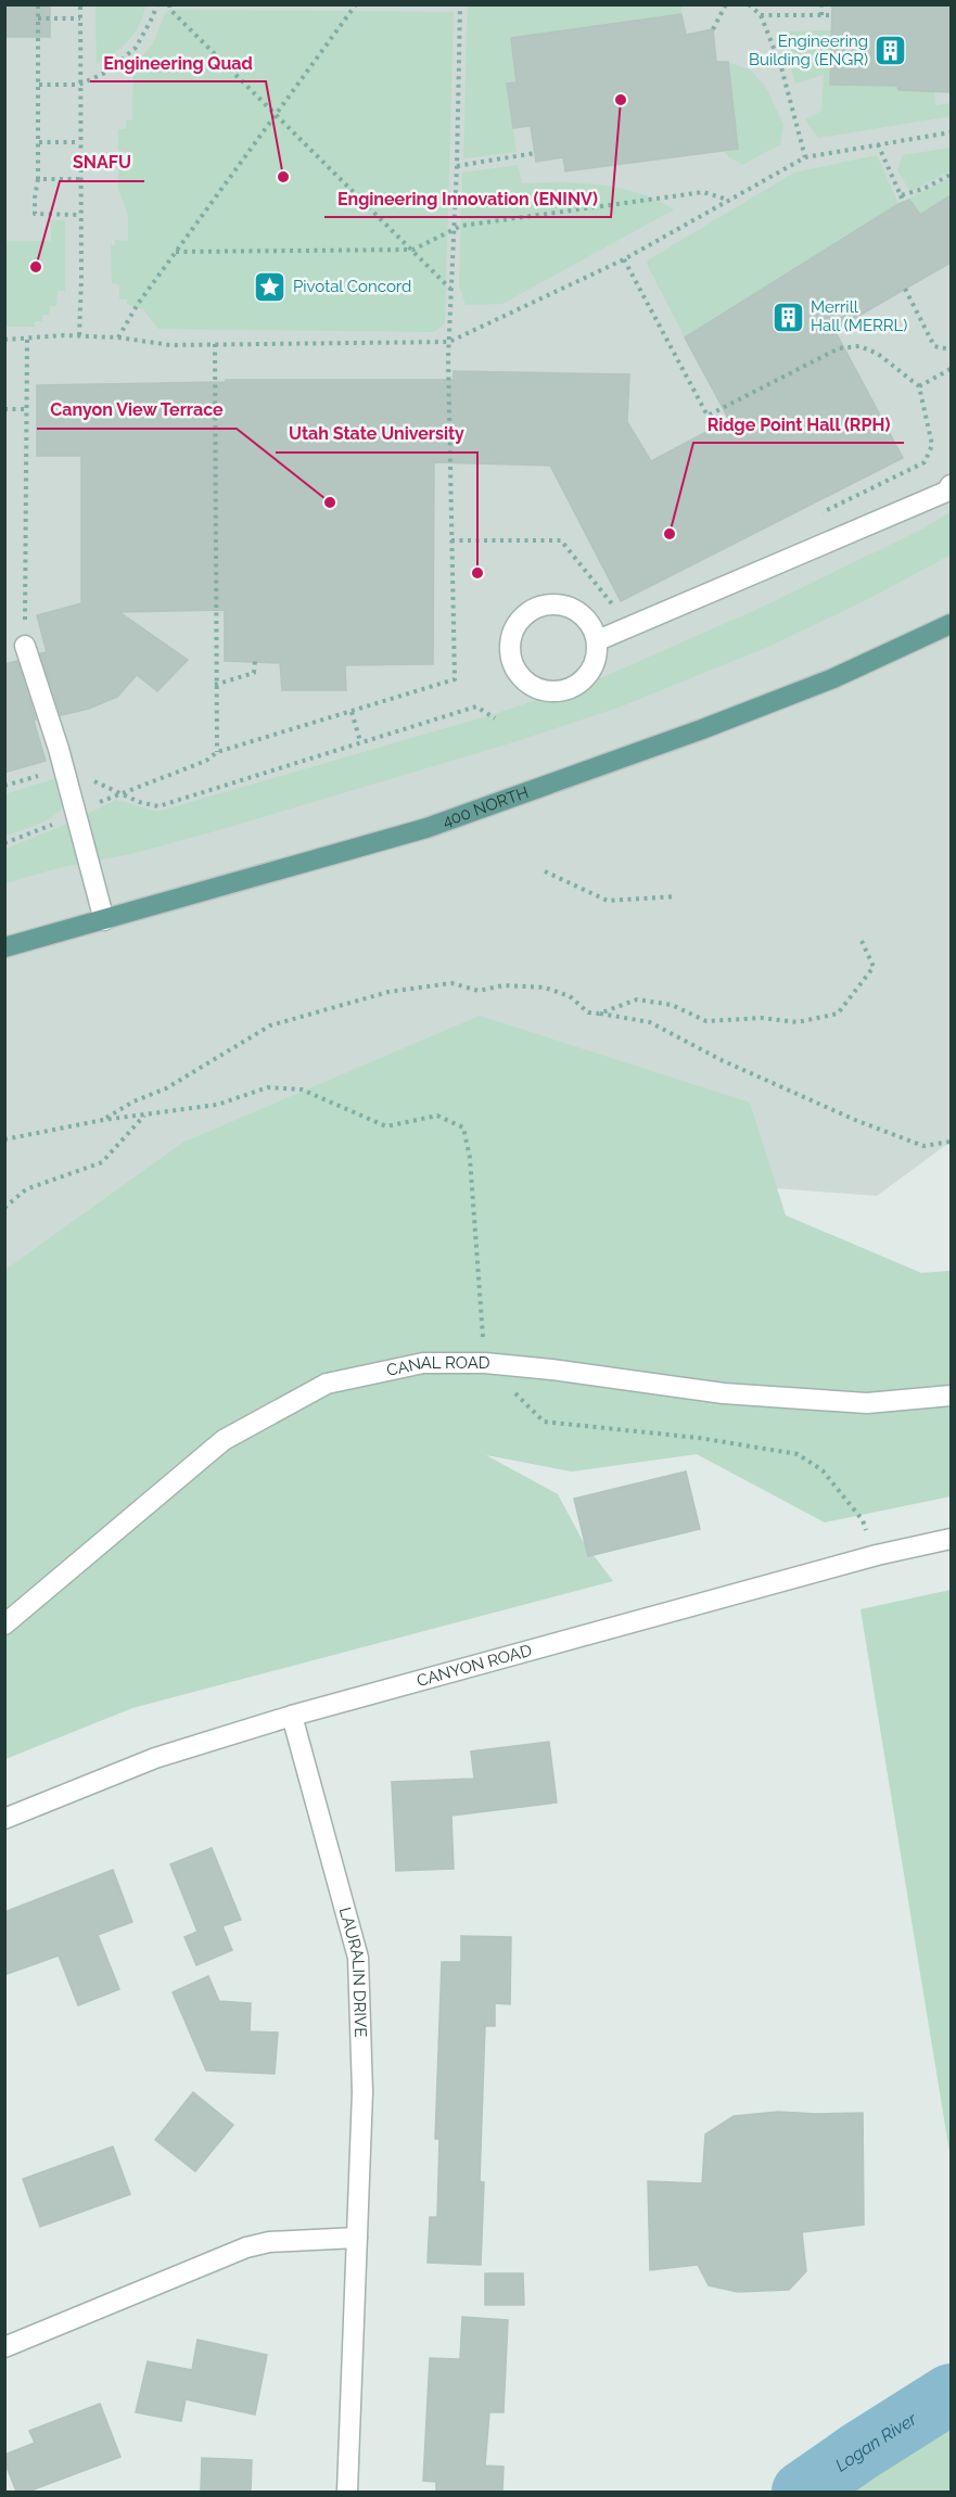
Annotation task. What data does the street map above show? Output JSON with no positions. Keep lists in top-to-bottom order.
{
  "streets": {
    "main road": ["400 NORTH"],
    "street": ["CANAL ROAD", "CANYON ROAD", "LAURALIN DRIVE"]
  },
  "crossings": [
    ["CANYON ROAD", "LAURALIN DRIVE"]
  ],
  "water": ["Logan River"],
  "places": {
    "building": ["Engineering Building (ENGR)", "Merrill Hall (MERRL)"],
    "other": [
      "Engineering Innovation (ENINV)",
      "Engineering Quad",
      "SNAFU",
      "Canyon View Terrace",
      "Ridge Point Hall (RPH)",
      "Utah State University"
    ],
    "place": ["Pivotal Concord"]
  }
}
